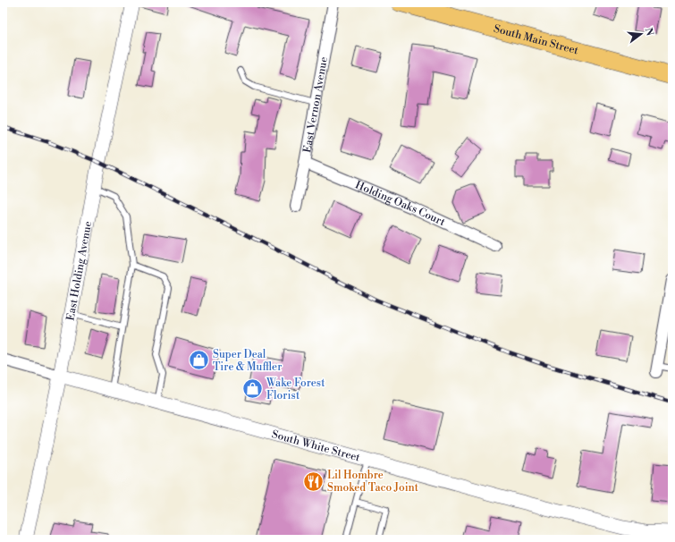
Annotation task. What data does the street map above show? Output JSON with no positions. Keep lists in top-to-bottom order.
{
  "streets": {
    "main road": ["South Main Street"],
    "street": [
      "East Vernon Avenue",
      "Holding Oaks Court",
      "East Holding Avenue",
      "South White Street"
    ]
  },
  "crossings": [
    ["East Vernon Avenue", "Holding Oaks Court"],
    ["East Holding Avenue", "South White Street"]
  ],
  "places": {
    "shop": ["Super Deal Tire & Muffler", "Wake Forest Florist"],
    "restaurant": ["Lil Hombre Smoked Taco Joint"]
  },
  "north": "right"
}
